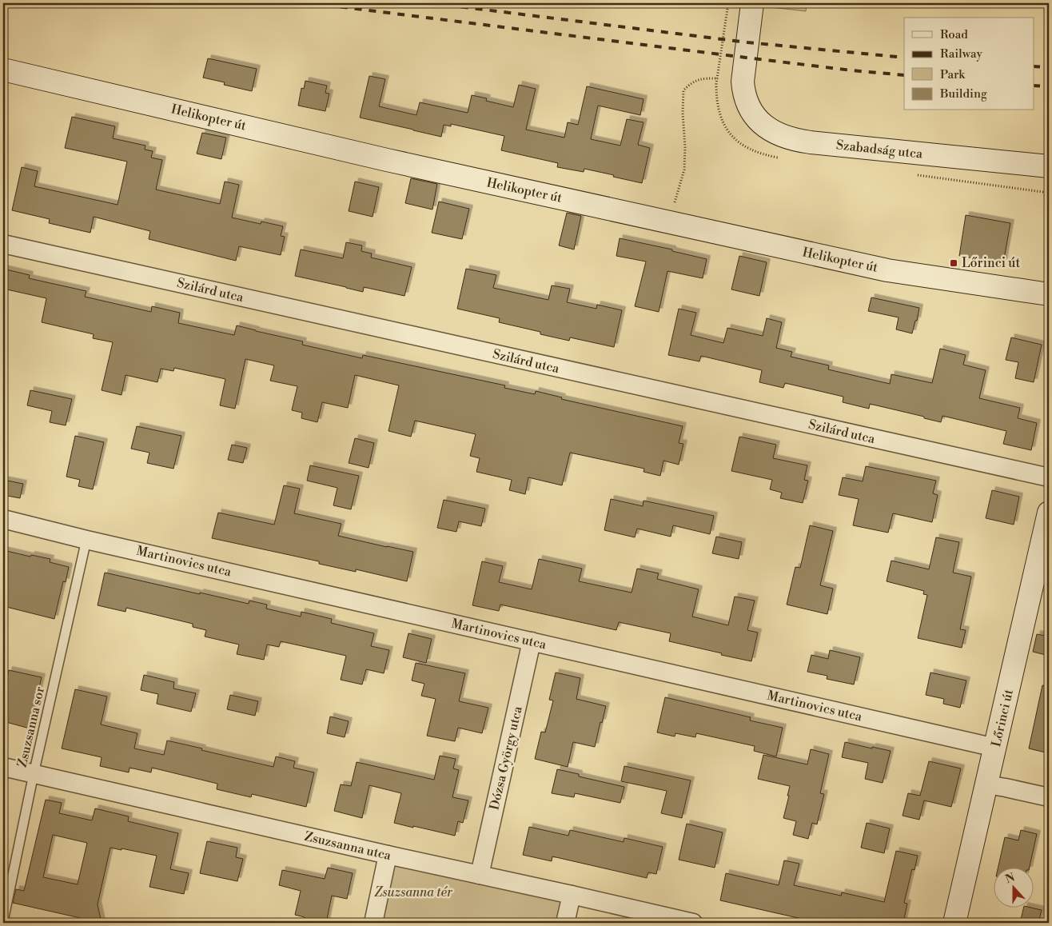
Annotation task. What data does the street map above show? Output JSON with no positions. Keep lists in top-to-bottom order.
{
  "streets": {
    "street": [
      "Helikopter út",
      "Szabadság utca",
      "Szilárd utca",
      "Martinovics utca",
      "Lőrinci út",
      "Dózsa György utca",
      "Zsuzsanna utca"
    ],
    "lane": ["Zsuzsanna sor"]
  },
  "crossings": [
    ["Martinovics utca", "Lőrinci út"],
    ["Martinovics utca", "Zsuzsanna sor"],
    ["Martinovics utca", "Dózsa György utca"],
    ["Zsuzsanna sor", "Zsuzsanna utca"],
    ["Dózsa György utca", "Zsuzsanna utca"]
  ],
  "parks": ["Zsuzsanna tér"],
  "places": {
    "transit": ["Lőrinci út"]
  },
  "legend": [
    "Road",
    "Railway",
    "Park",
    "Building"
  ],
  "north": "top"
}
